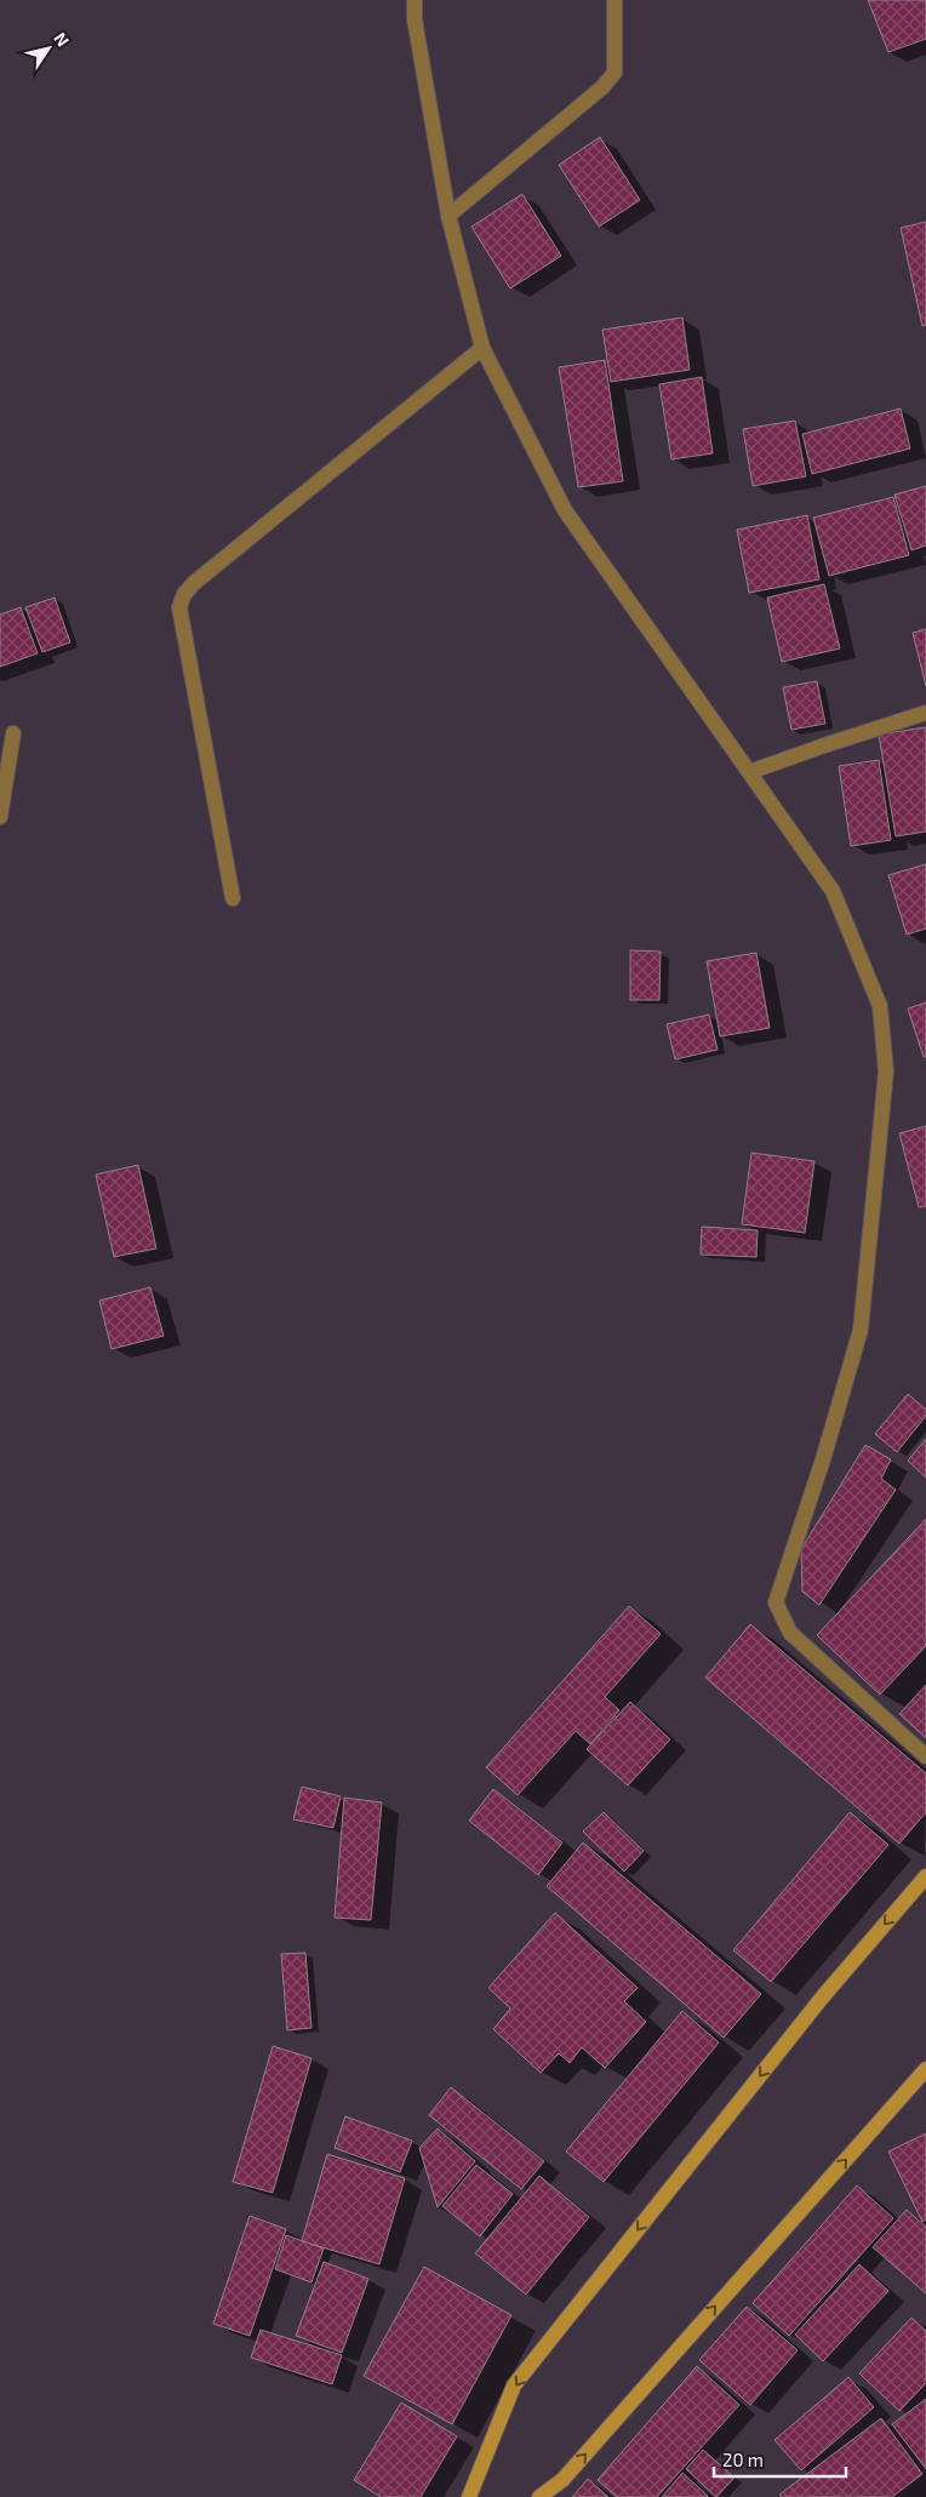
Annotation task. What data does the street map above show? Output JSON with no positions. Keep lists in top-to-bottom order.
{
  "scale_bar": "20 m",
  "north": "top right"
}
